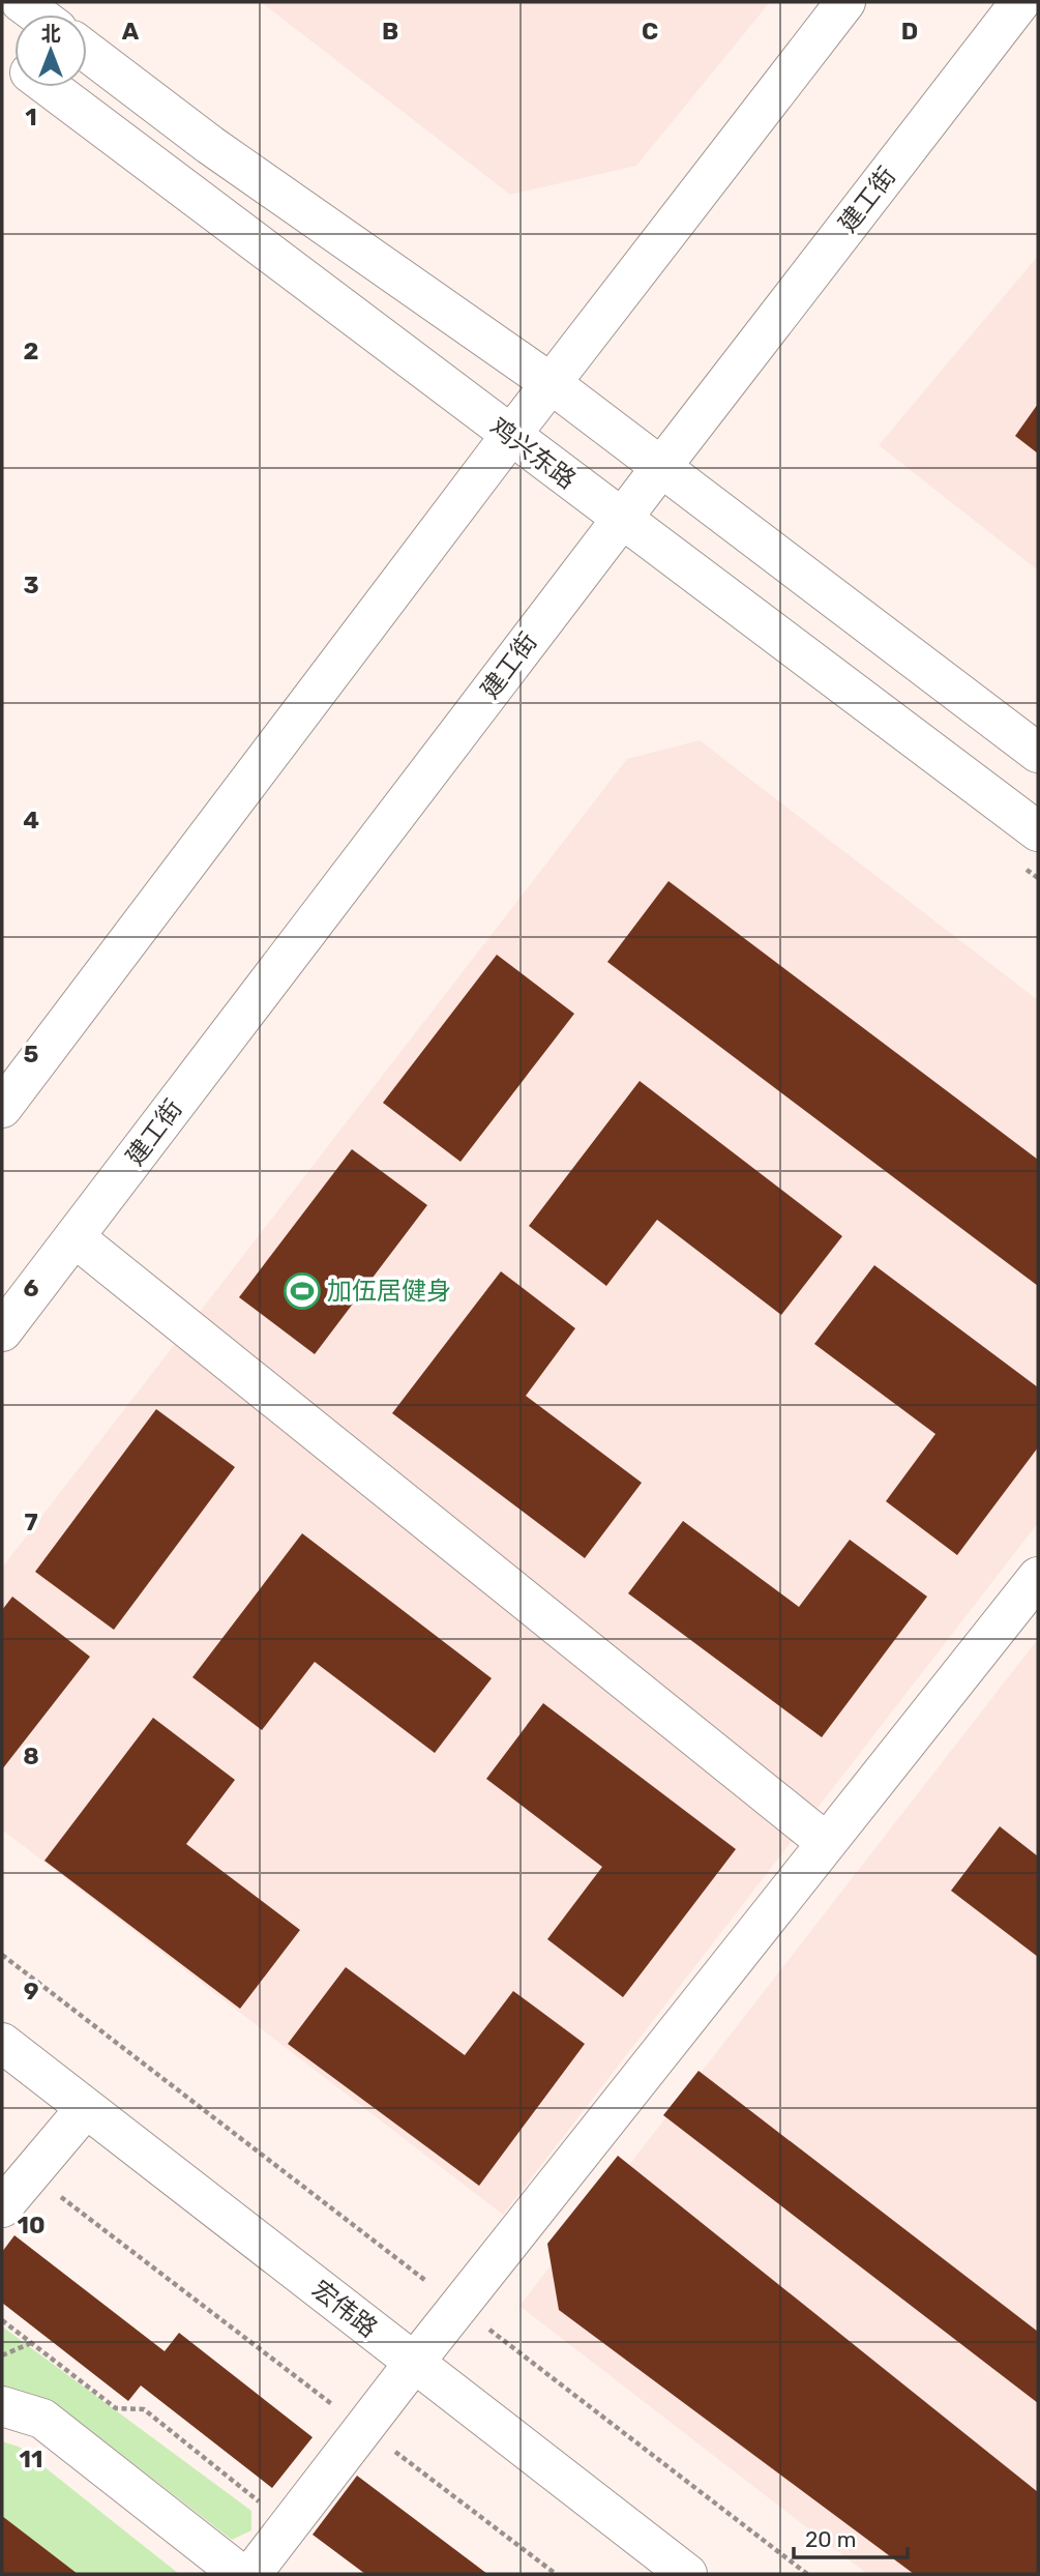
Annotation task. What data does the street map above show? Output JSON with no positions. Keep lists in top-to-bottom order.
{
  "streets": {
    "main road": ["建工街", "鸡兴东路", "宏伟路"]
  },
  "crossings": [
    ["建工街", "鸡兴东路"]
  ],
  "places": {
    "sports": ["加伍居健身"]
  },
  "scale_bar": "20 m",
  "north": "top",
  "grid": {
    "columns": [
      "A",
      "B",
      "C",
      "D"
    ],
    "rows": [
      "1",
      "2",
      "3",
      "4",
      "5",
      "6",
      "7",
      "8",
      "9",
      "10",
      "11"
    ]
  }
}
